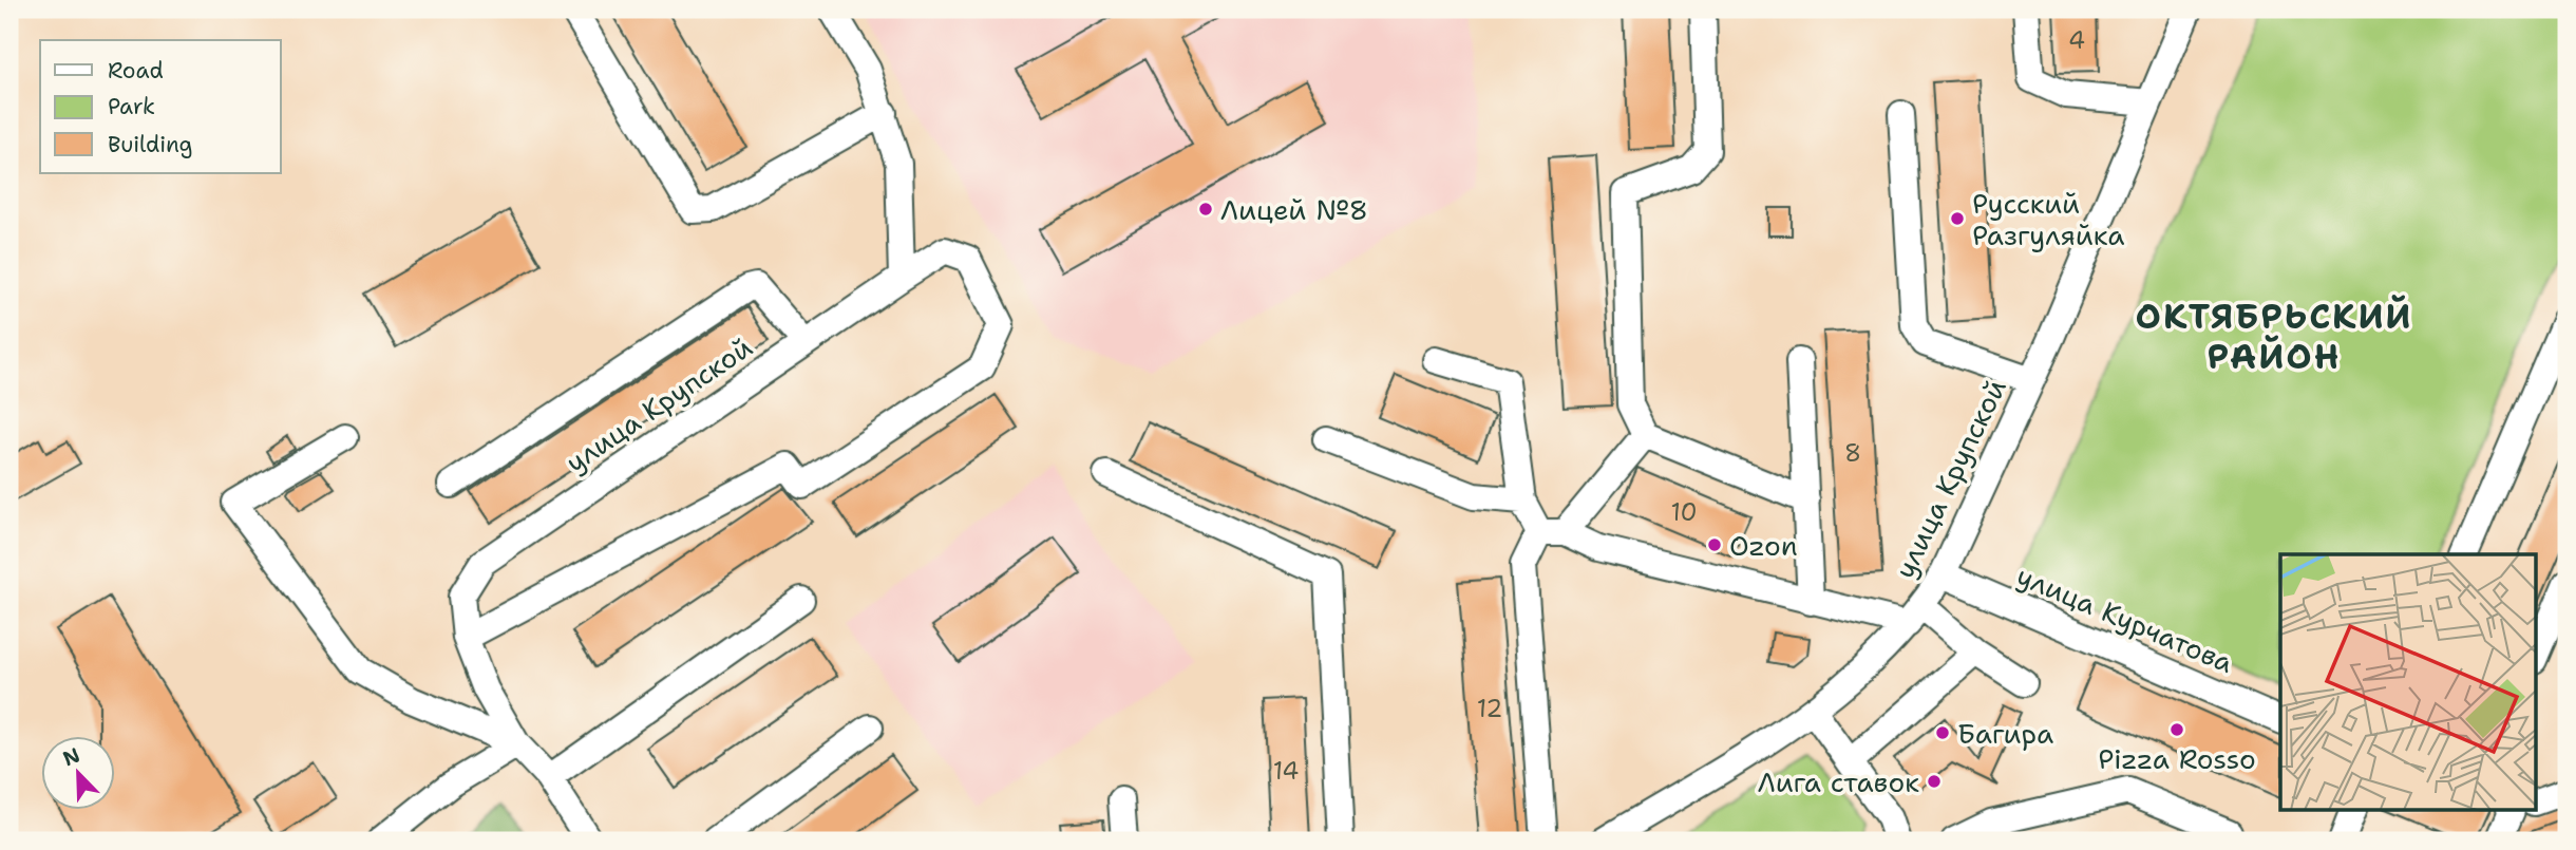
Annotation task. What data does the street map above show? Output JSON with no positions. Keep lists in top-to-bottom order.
{
  "streets": {
    "street": ["улица Крупской", "улица Курчатова"]
  },
  "crossings": [
    ["улица Крупской", "улица Курчатова"]
  ],
  "districts": ["ОКТЯБРЬСКИЙ РАЙОН"],
  "places": [
    "Лицей №8",
    "Русский Разгуляйка",
    "Ozon",
    "Pizza Rosso",
    "Багира",
    "Лига ставок"
  ],
  "house_numbers": [
    "4",
    "8",
    "10",
    "12",
    "14"
  ],
  "legend": ["Road", "Park", "Building"],
  "north": "top left"
}
